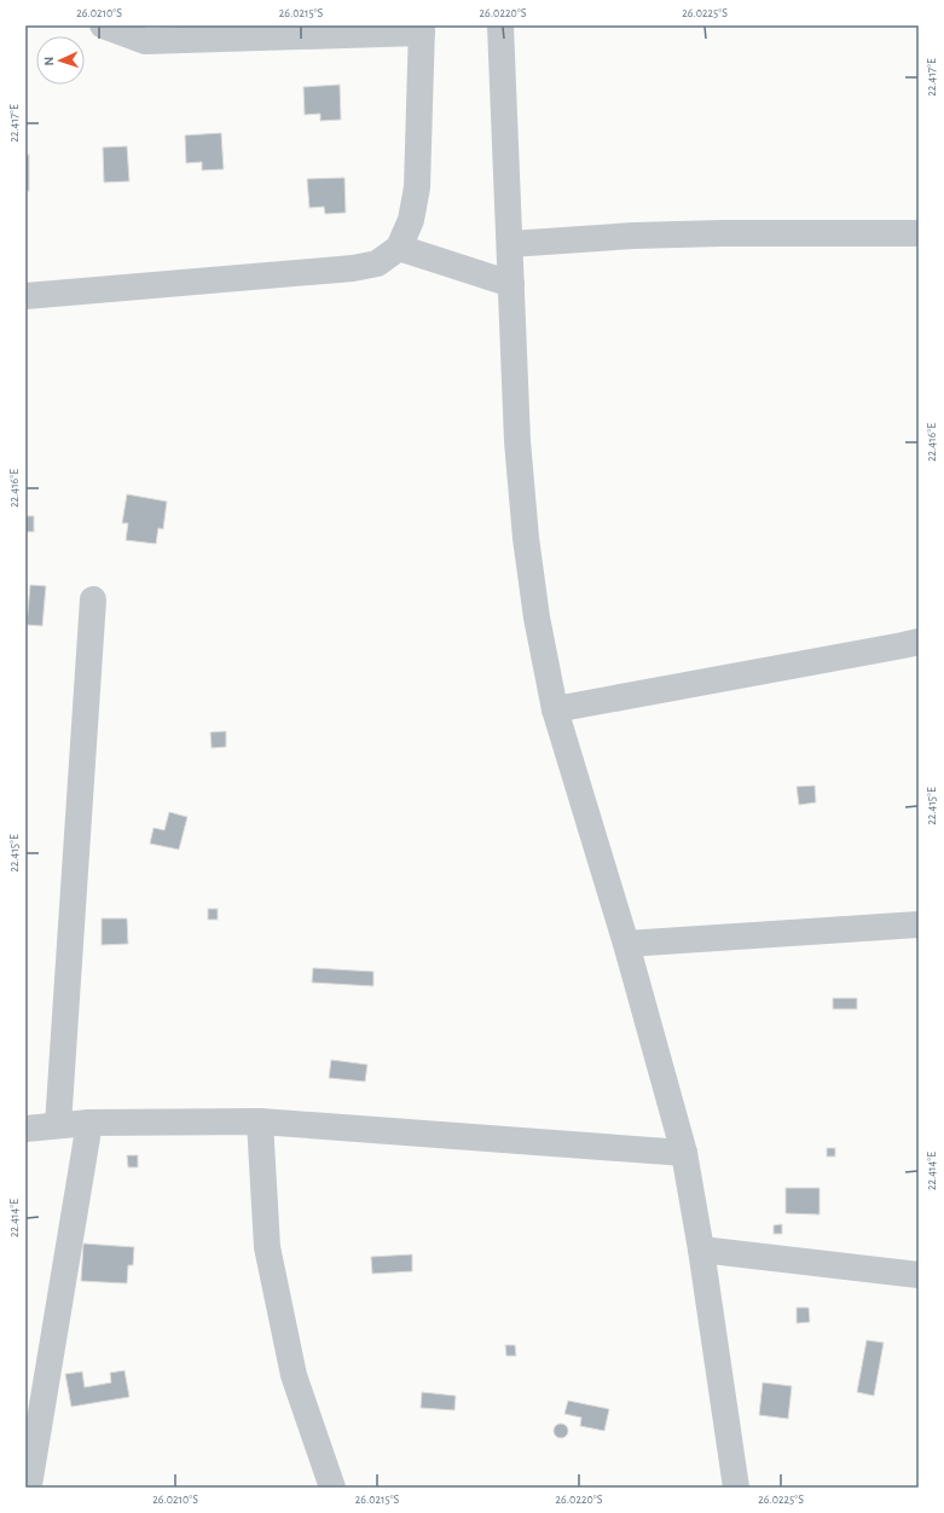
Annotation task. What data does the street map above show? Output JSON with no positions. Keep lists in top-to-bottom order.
{
  "north": "left",
  "coordinates": [
    "26.0210°S",
    "26.0215°S",
    "26.0220°S",
    "26.0225°S",
    "22.417°E",
    "22.416°E",
    "22.415°E",
    "22.414°E"
  ]
}
